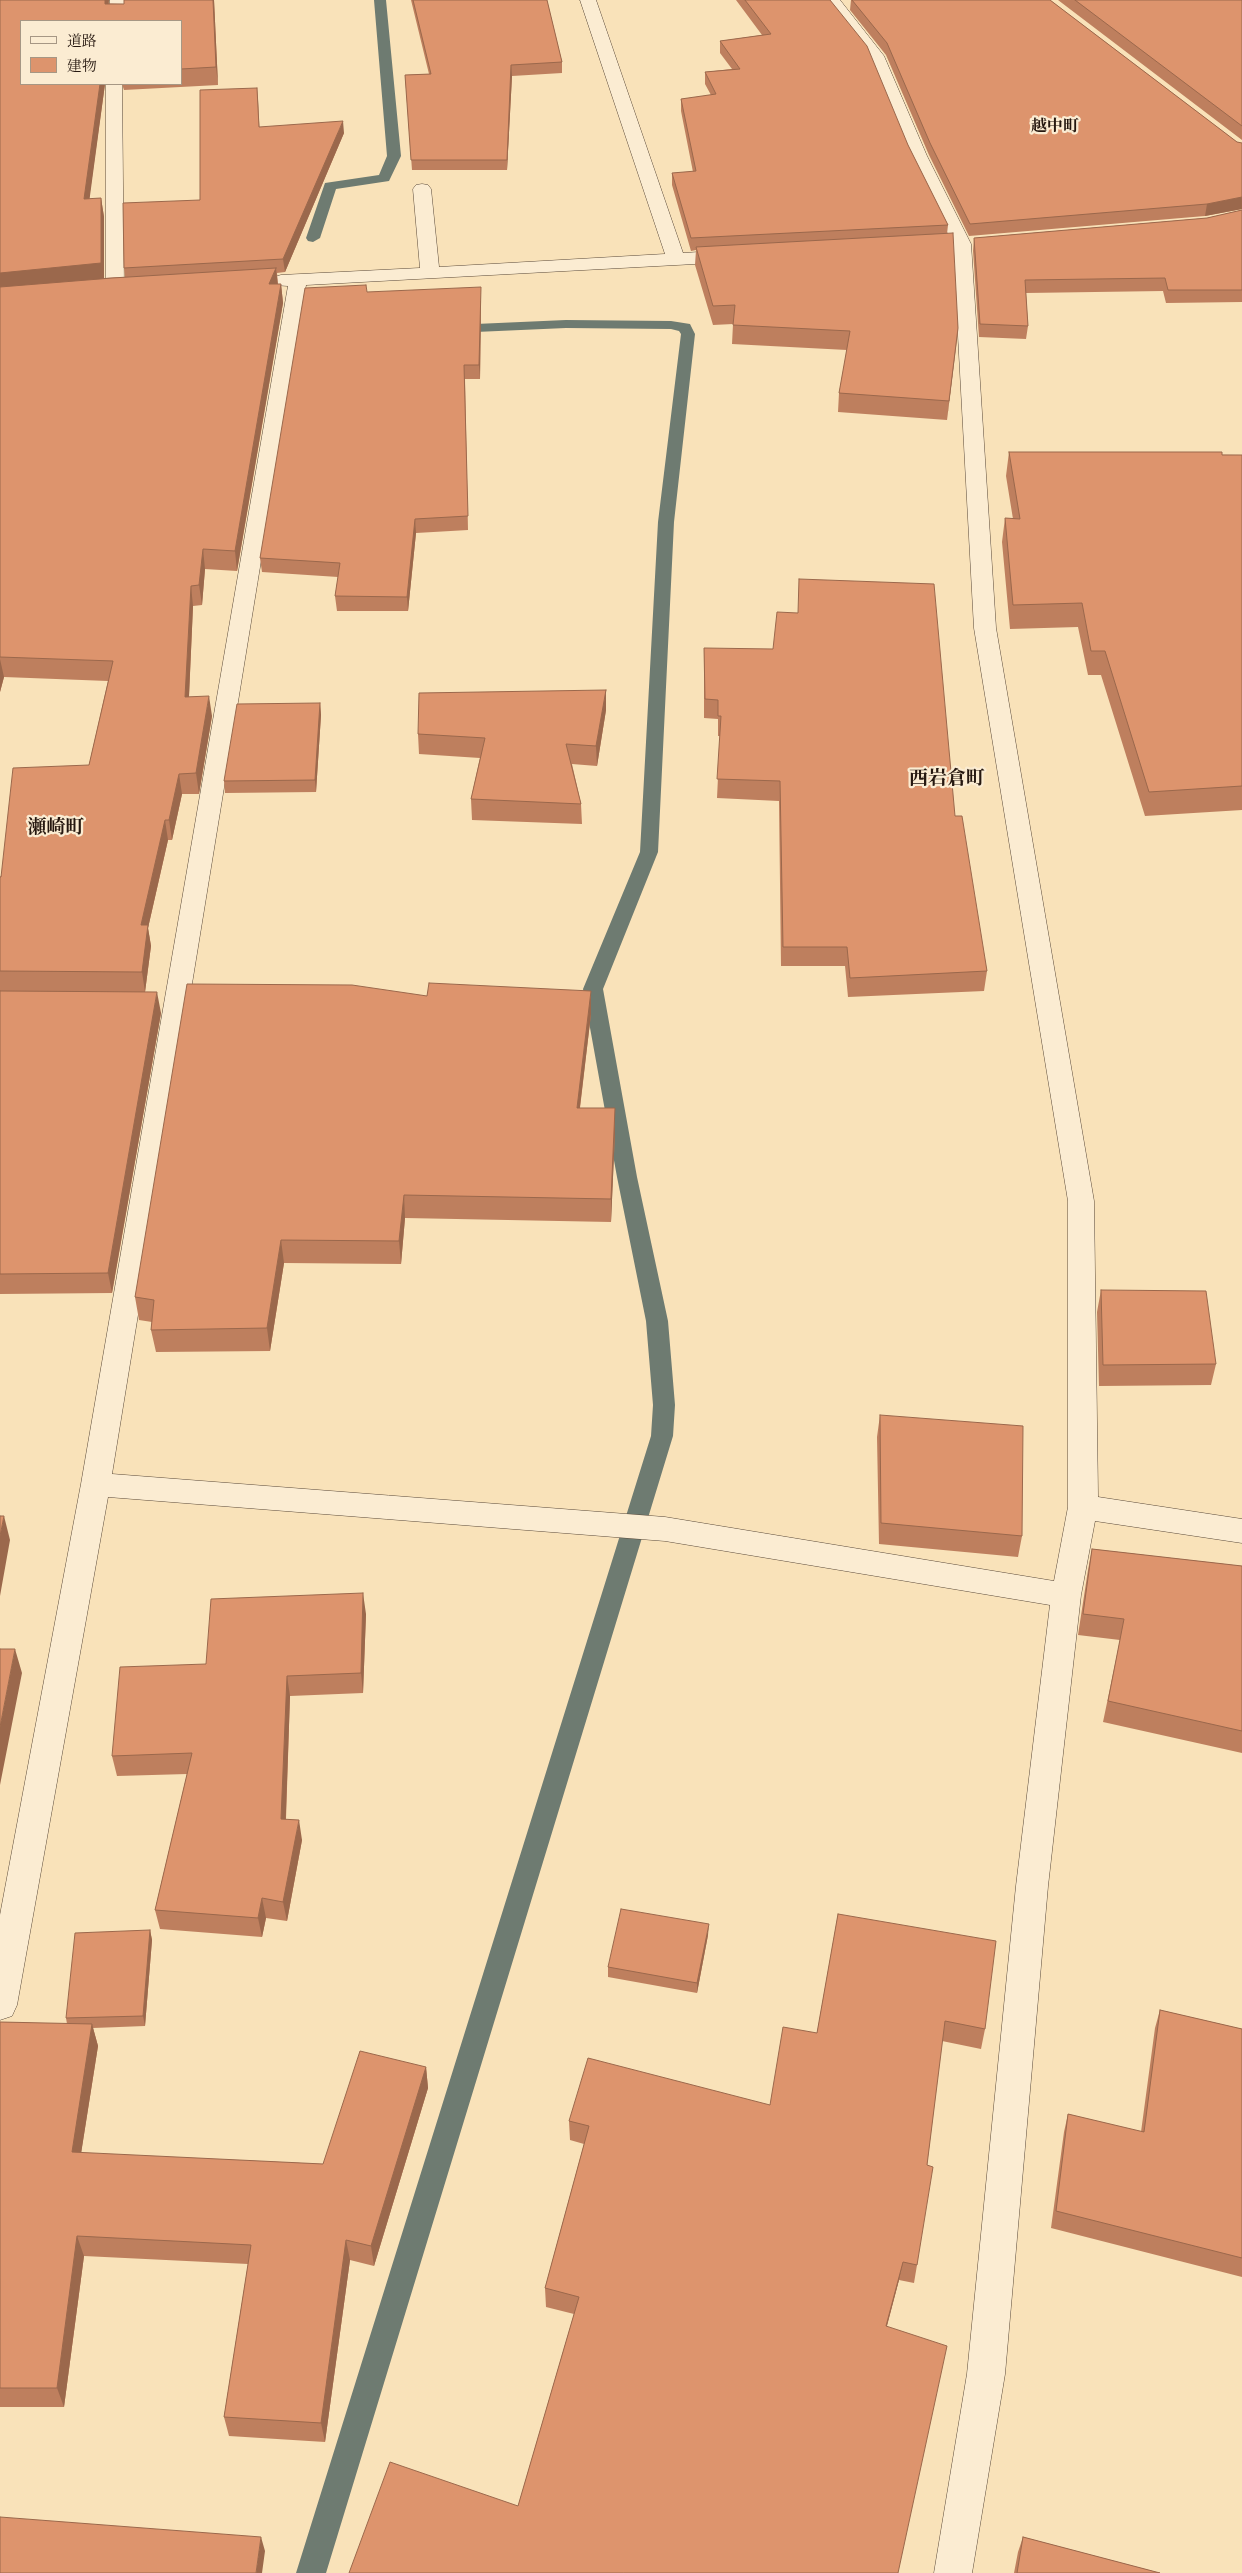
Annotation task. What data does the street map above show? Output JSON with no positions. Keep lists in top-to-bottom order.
{
  "districts": ["越中町", "西岩倉町", "瀬崎町"],
  "legend": ["道路", "建物"]
}
